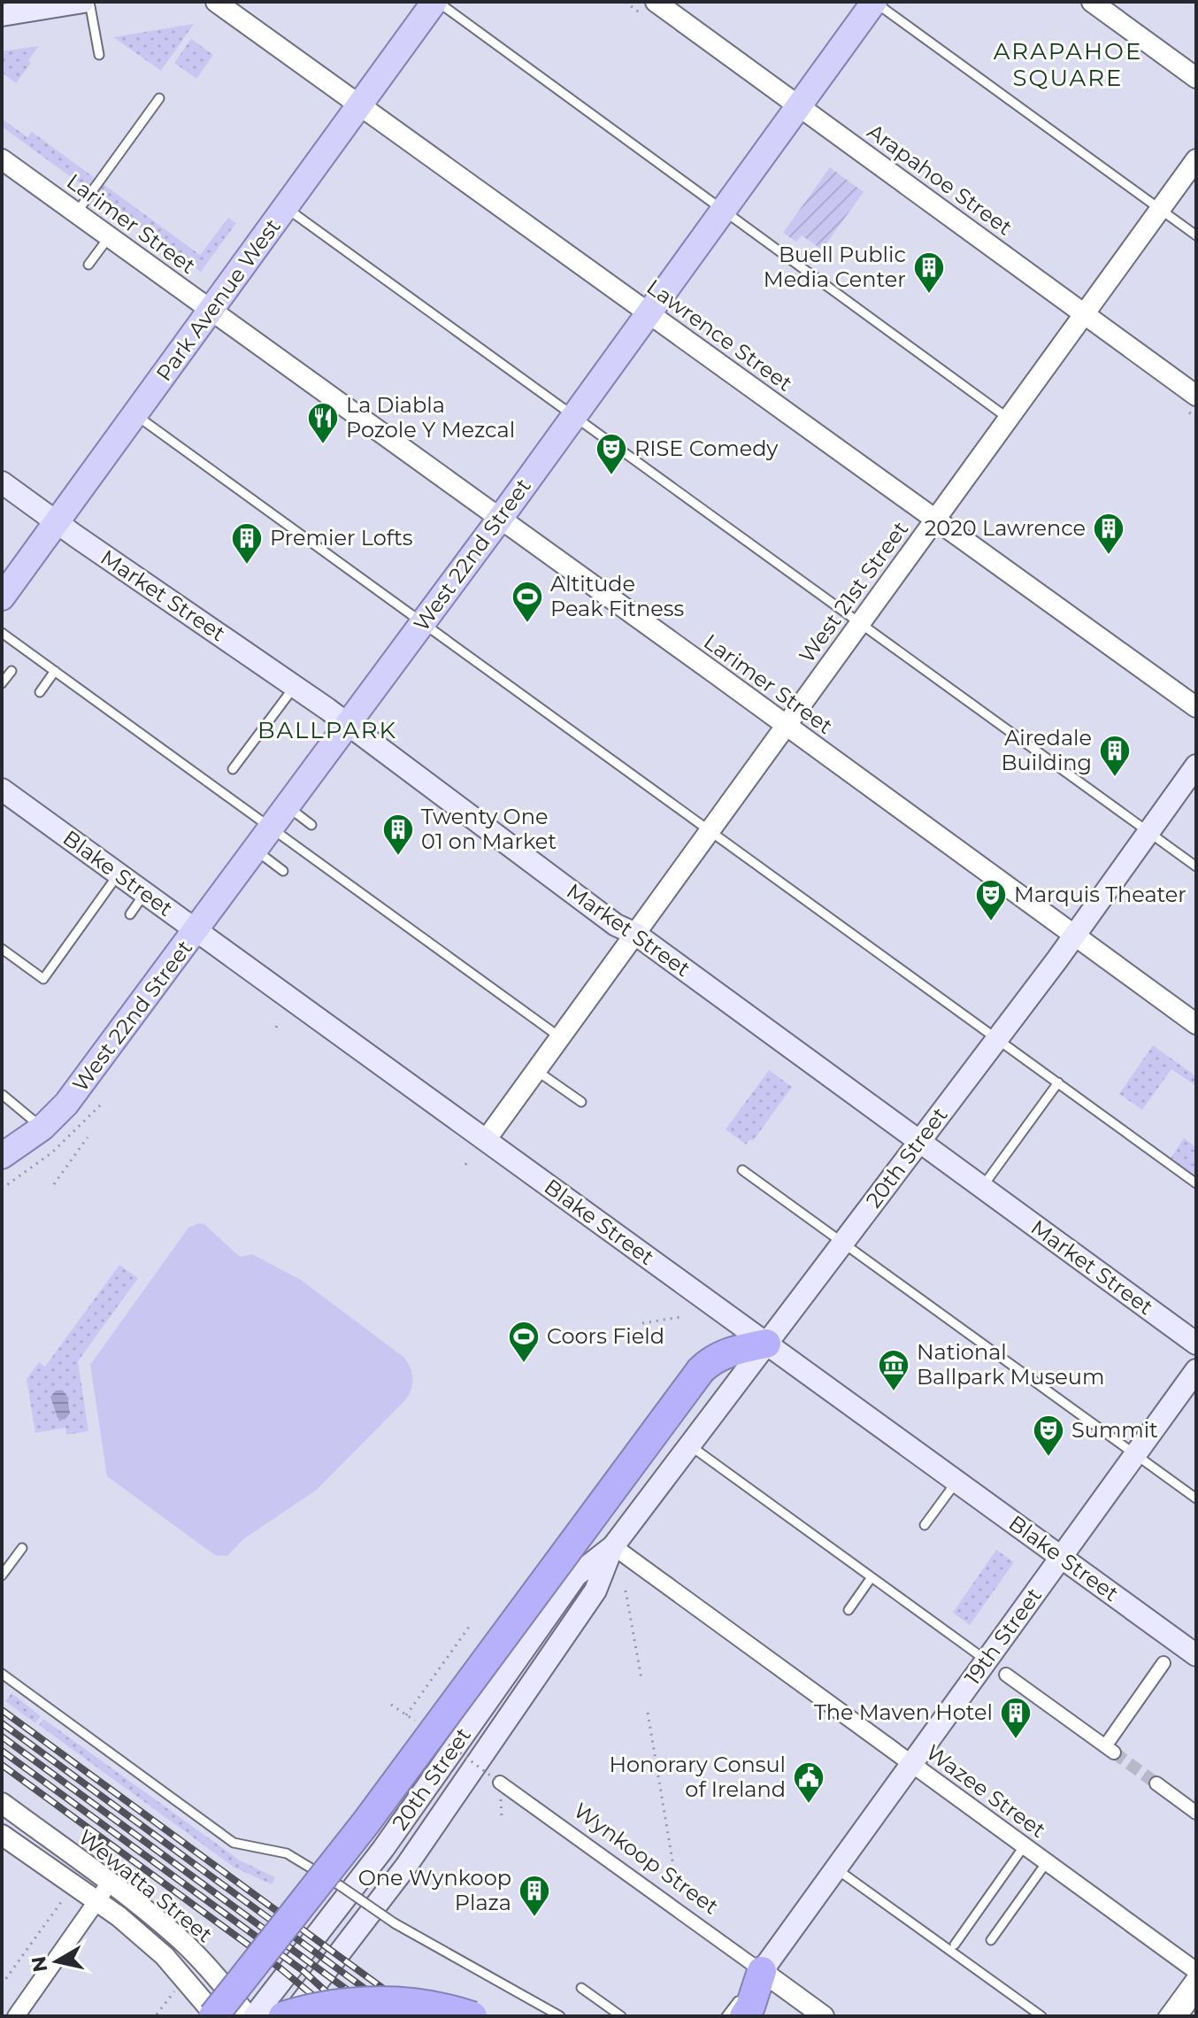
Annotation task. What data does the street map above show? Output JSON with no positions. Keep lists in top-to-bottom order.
{
  "streets": {
    "main road": [
      "Park Avenue West",
      "West 22nd Street",
      "Market Street",
      "Blake Street",
      "20th Street",
      "19th Street"
    ],
    "street": [
      "Arapahoe Street",
      "Larimer Street",
      "Lawrence Street",
      "West 21st Street",
      "Wazee Street",
      "Wynkoop Street",
      "Wewatta Street"
    ]
  },
  "crossings": [
    ["Arapahoe Street", "West 22nd Street"],
    ["Arapahoe Street", "West 21st Street"],
    ["Larimer Street", "Park Avenue West"],
    ["Larimer Street", "West 22nd Street"],
    ["Larimer Street", "West 21st Street"],
    ["Larimer Street", "20th Street"],
    ["Park Avenue West", "Lawrence Street"],
    ["Park Avenue West", "Market Street"],
    ["Lawrence Street", "West 22nd Street"],
    ["Lawrence Street", "West 21st Street"],
    ["West 22nd Street", "Market Street"],
    ["West 22nd Street", "Blake Street"],
    ["West 21st Street", "Market Street"],
    ["West 21st Street", "Blake Street"],
    ["Market Street", "20th Street"],
    ["Blake Street", "20th Street"],
    ["Blake Street", "19th Street"],
    ["20th Street", "Wazee Street"],
    ["19th Street", "Wazee Street"],
    ["19th Street", "Wynkoop Street"]
  ],
  "districts": ["ARAPAHOE SQUARE", "BALLPARK"],
  "places": {
    "building": [
      "Buell Public Media Center",
      "2020 Lawrence",
      "Premier Lofts",
      "Airedale Building",
      "Twenty One 01 on Market",
      "The Maven Hotel",
      "One Wynkoop Plaza"
    ],
    "restaurant": ["La Diabla Pozole Y Mezcal"],
    "theatre": ["RISE Comedy", "Marquis Theater", "Summit"],
    "sports": ["Altitude Peak Fitness", "Coors Field"],
    "museum": ["National Ballpark Museum"],
    "public building": ["Honorary Consul of Ireland"]
  },
  "north": "left"
}
